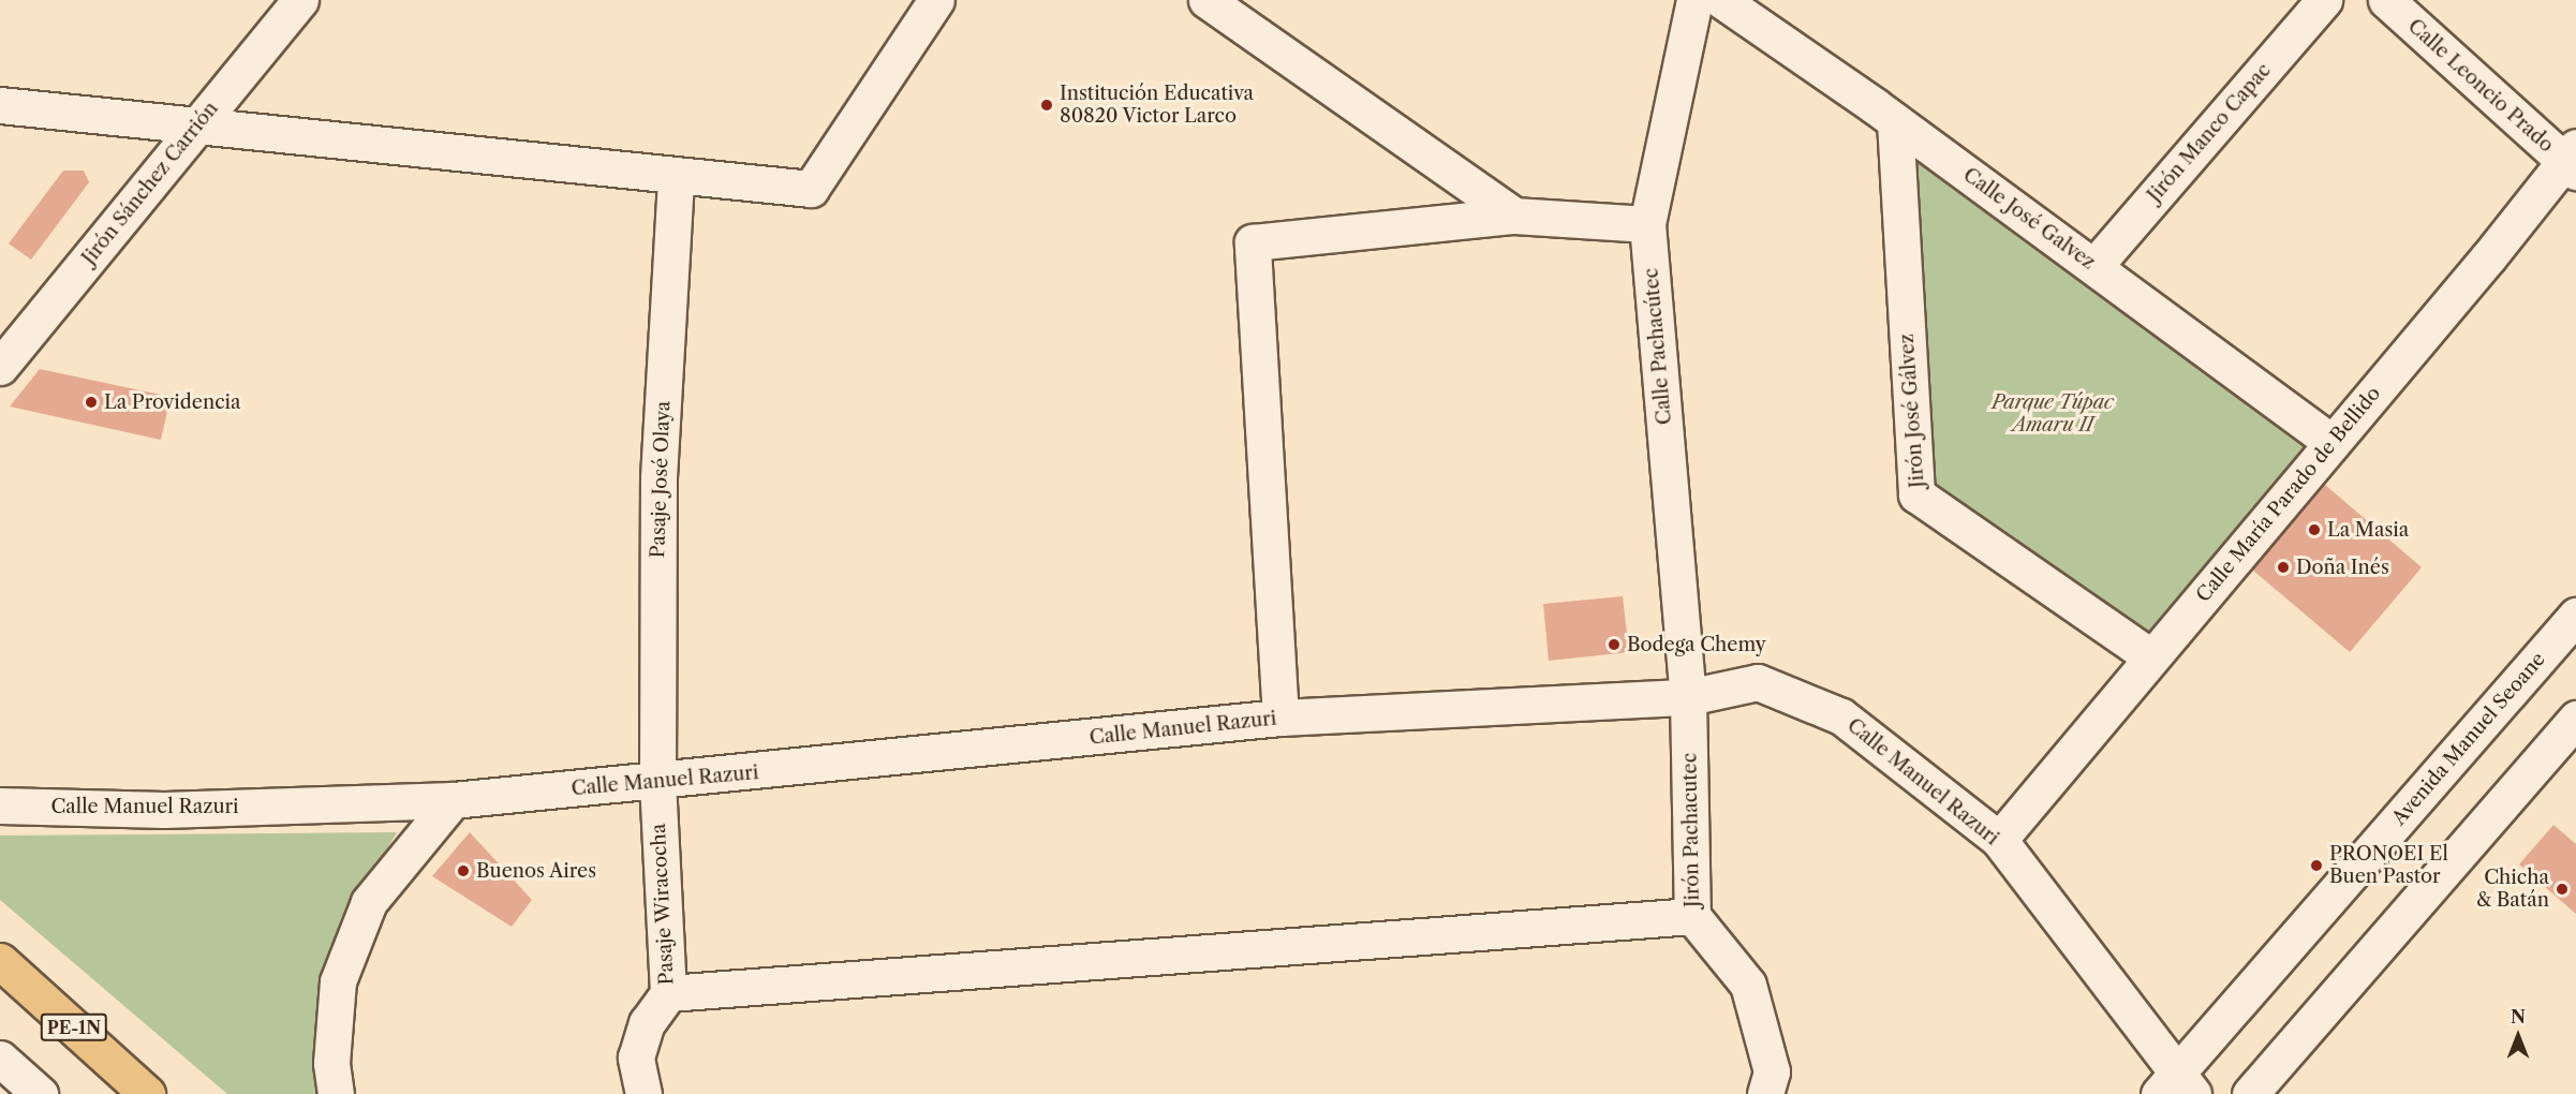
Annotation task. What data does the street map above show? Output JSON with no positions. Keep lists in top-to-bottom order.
{
  "streets": {
    "highway": ["PE-1N"],
    "street": [
      "Calle Leoncio Prado",
      "Jirón Manco Capac",
      "Jirón Sánchez Carrión",
      "Calle José Galvez",
      "Calle Pachacútec",
      "Jirón José Gálvez",
      "Pasaje José Olaya",
      "Calle María Parado de Bellido",
      "Calle Manuel Razuri",
      "Avenida Manuel Seoane",
      "Jirón Pachacutec",
      "Pasaje Wiracocha"
    ]
  },
  "crossings": [
    ["Calle Leoncio Prado", "Calle María Parado de Bellido"],
    ["Jirón Manco Capac", "Calle José Galvez"],
    ["Calle José Galvez", "Jirón José Gálvez"],
    ["Calle José Galvez", "Calle María Parado de Bellido"],
    ["Calle Pachacútec", "Calle Manuel Razuri"],
    ["Calle Pachacútec", "Jirón Pachacutec"],
    ["Jirón José Gálvez", "Calle María Parado de Bellido"],
    ["Pasaje José Olaya", "Calle Manuel Razuri"],
    ["Pasaje José Olaya", "Pasaje Wiracocha"],
    ["Calle María Parado de Bellido", "Calle Manuel Razuri"],
    ["Calle Manuel Razuri", "Avenida Manuel Seoane"],
    ["Calle Manuel Razuri", "Jirón Pachacutec"],
    ["Calle Manuel Razuri", "Pasaje Wiracocha"]
  ],
  "parks": ["Parque Túpac Amaru II"],
  "places": [
    "Institución Educativa 80820 Victor Larco",
    "La Providencia",
    "La Masia",
    "Doña Inés",
    "Bodega Chemy",
    "PRONOEI El Buen Pastor",
    "Buenos Aires",
    "Chicha & Batán"
  ],
  "north": "top"
}
